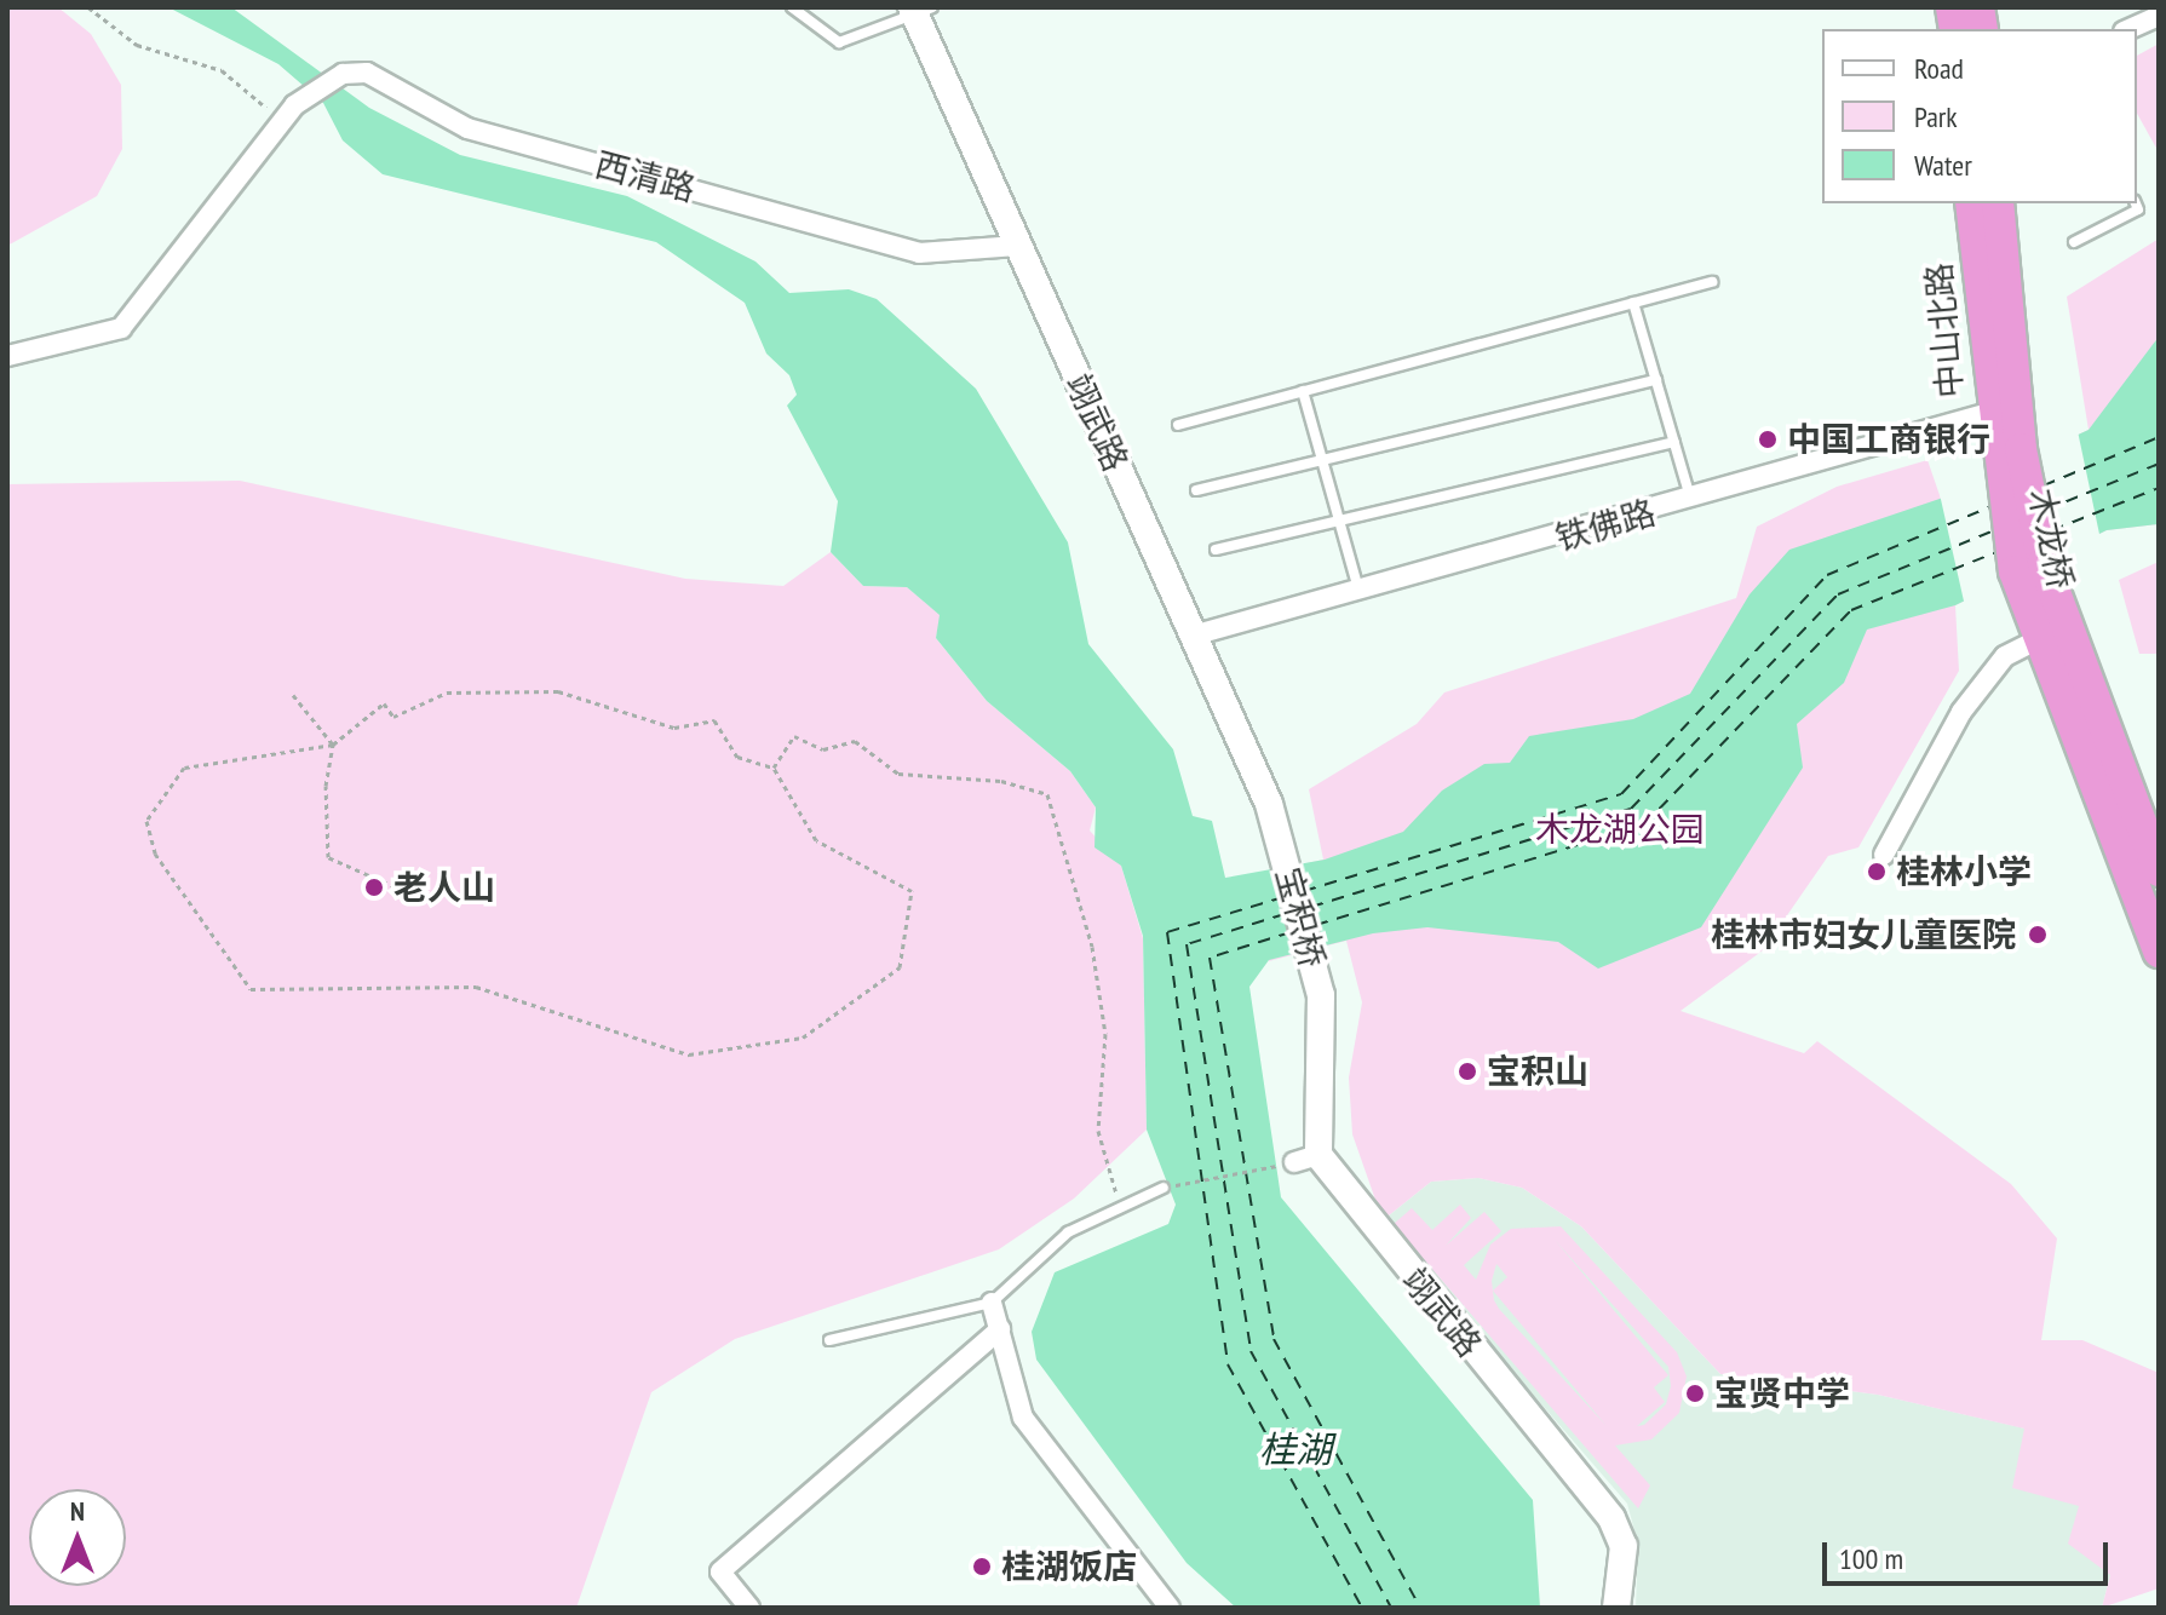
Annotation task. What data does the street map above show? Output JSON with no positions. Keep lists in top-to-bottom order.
{
  "streets": {
    "highway": ["中山北路", "木龙桥"],
    "main road": ["翊武路", "宝积桥"],
    "street": ["西清路", "铁佛路"]
  },
  "crossings": [
    ["西清路", "翊武路"],
    ["中山北路", "铁佛路"],
    ["中山北路", "木龙桥"],
    ["翊武路", "铁佛路"],
    ["翊武路", "宝积桥"]
  ],
  "water": ["桂湖"],
  "parks": ["木龙湖公园"],
  "places": [
    "中国工商银行",
    "桂林小学",
    "老人山",
    "桂林市妇女儿童医院",
    "宝积山",
    "宝贤中学",
    "桂湖饭店"
  ],
  "legend": ["Road", "Park", "Water"],
  "scale_bar": "100 m",
  "north": "top"
}
